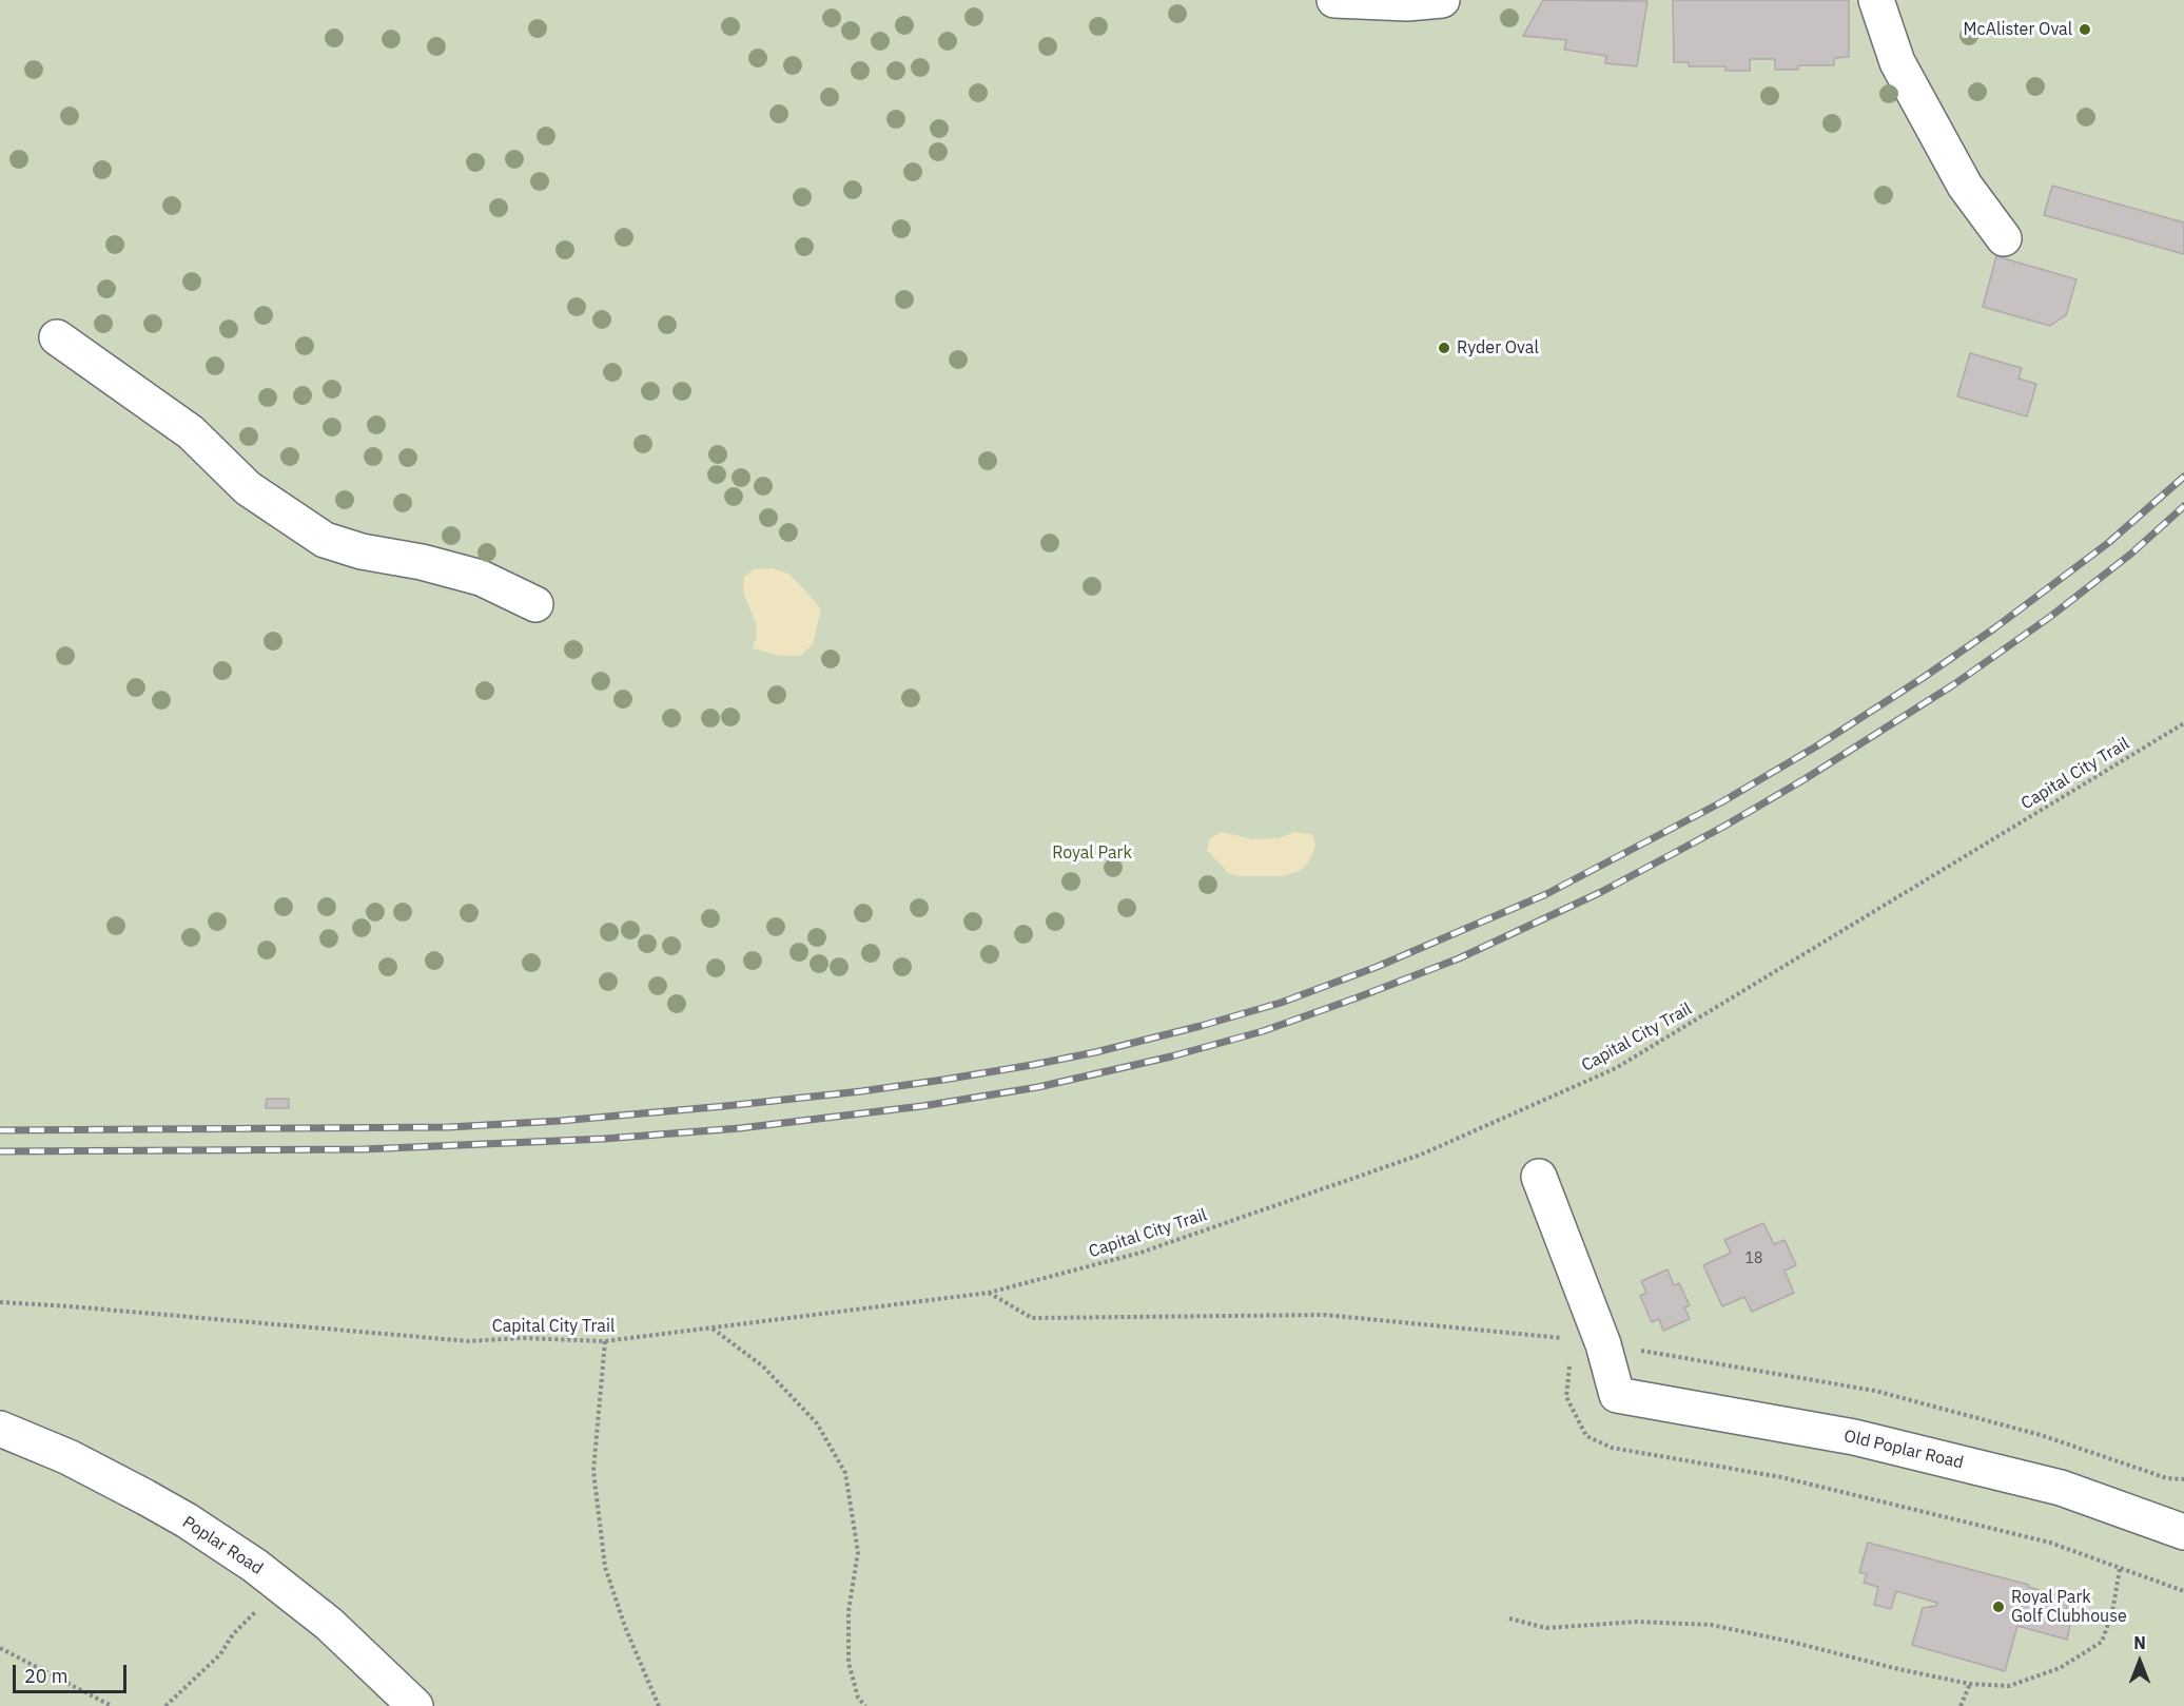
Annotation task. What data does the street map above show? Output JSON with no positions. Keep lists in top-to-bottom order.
{
  "streets": {
    "street": ["Old Poplar Road", "Poplar Road"],
    "path": ["Capital City Trail"]
  },
  "parks": ["Royal Park"],
  "places": ["McAlister Oval", "Ryder Oval", "Royal Park Golf Clubhouse"],
  "house_numbers": ["18"],
  "scale_bar": "20 m",
  "north": "top"
}
